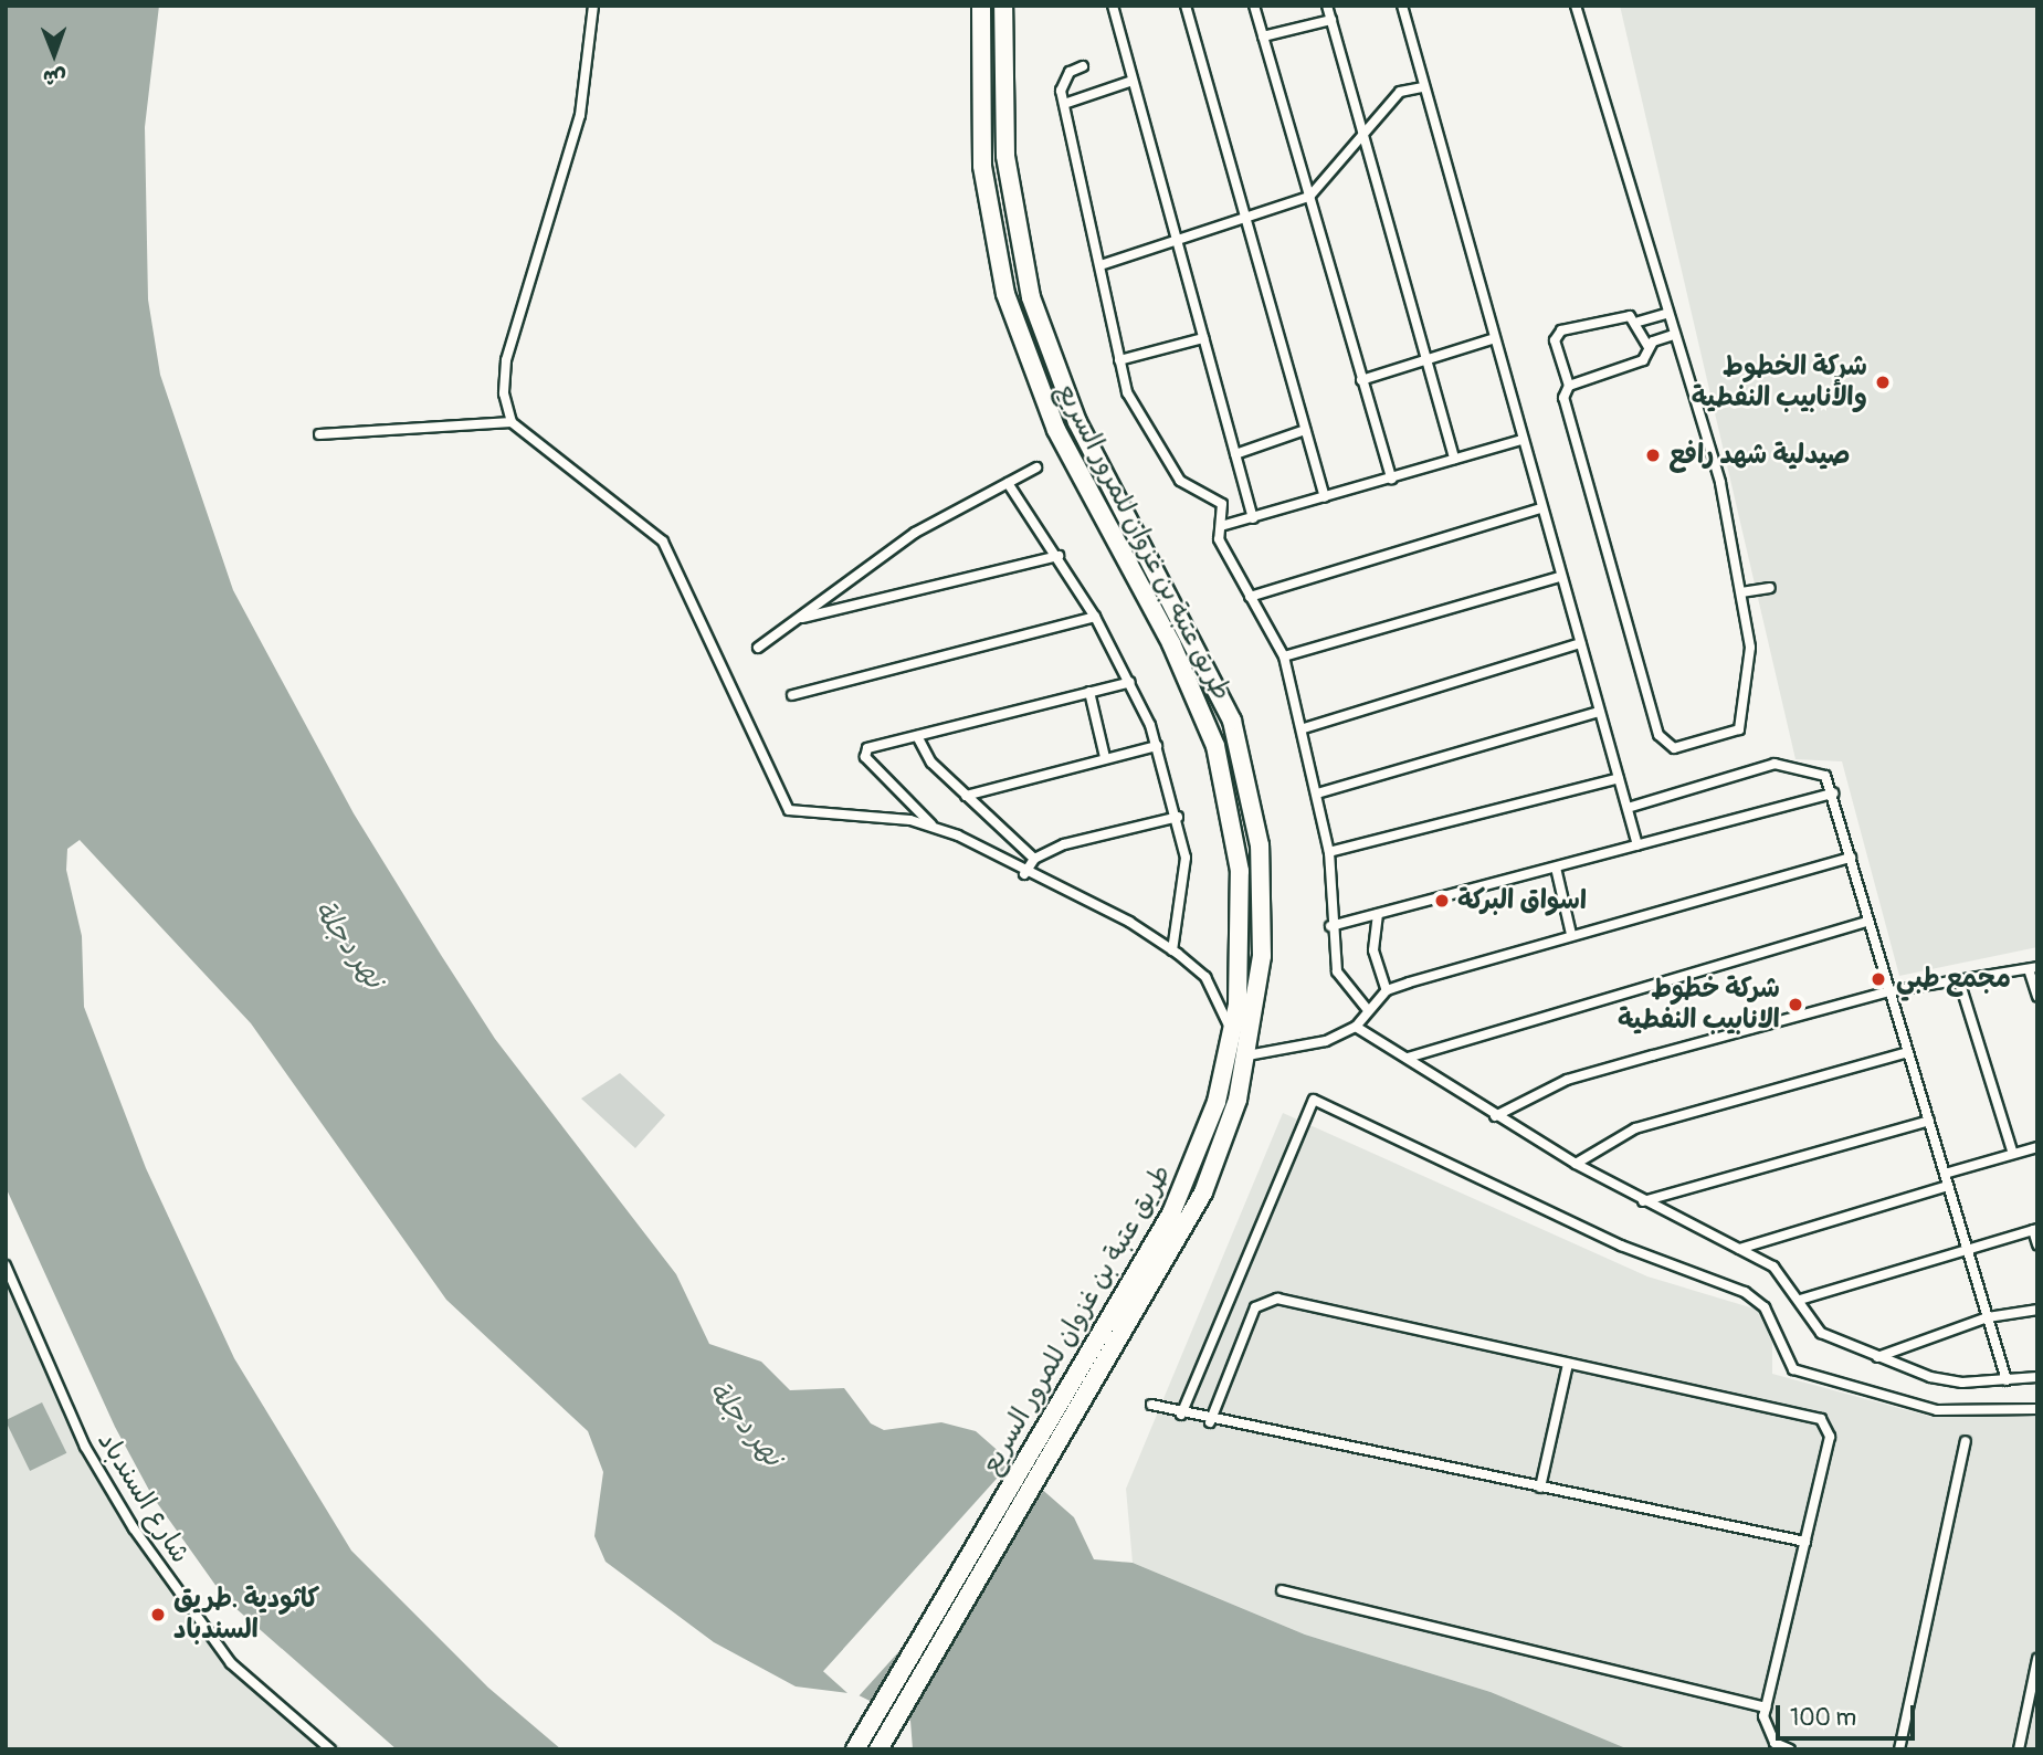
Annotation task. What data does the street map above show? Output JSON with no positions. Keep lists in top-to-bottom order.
{
  "streets": {
    "highway": ["طريق عتبة بن غزوان للمرور السريع"],
    "street": ["شارع السندباد"]
  },
  "water": ["نهر دجلة"],
  "places": [
    "شركة الخطوط والأنابيب النفطية",
    "صيدلية شهد رافع",
    "اسواق البركة",
    "مجمع طبي",
    "شركة خطوط الانابيب النفطية",
    "كاثودية .طريق السندباد"
  ],
  "scale_bar": "100 m",
  "north": "bottom"
}
